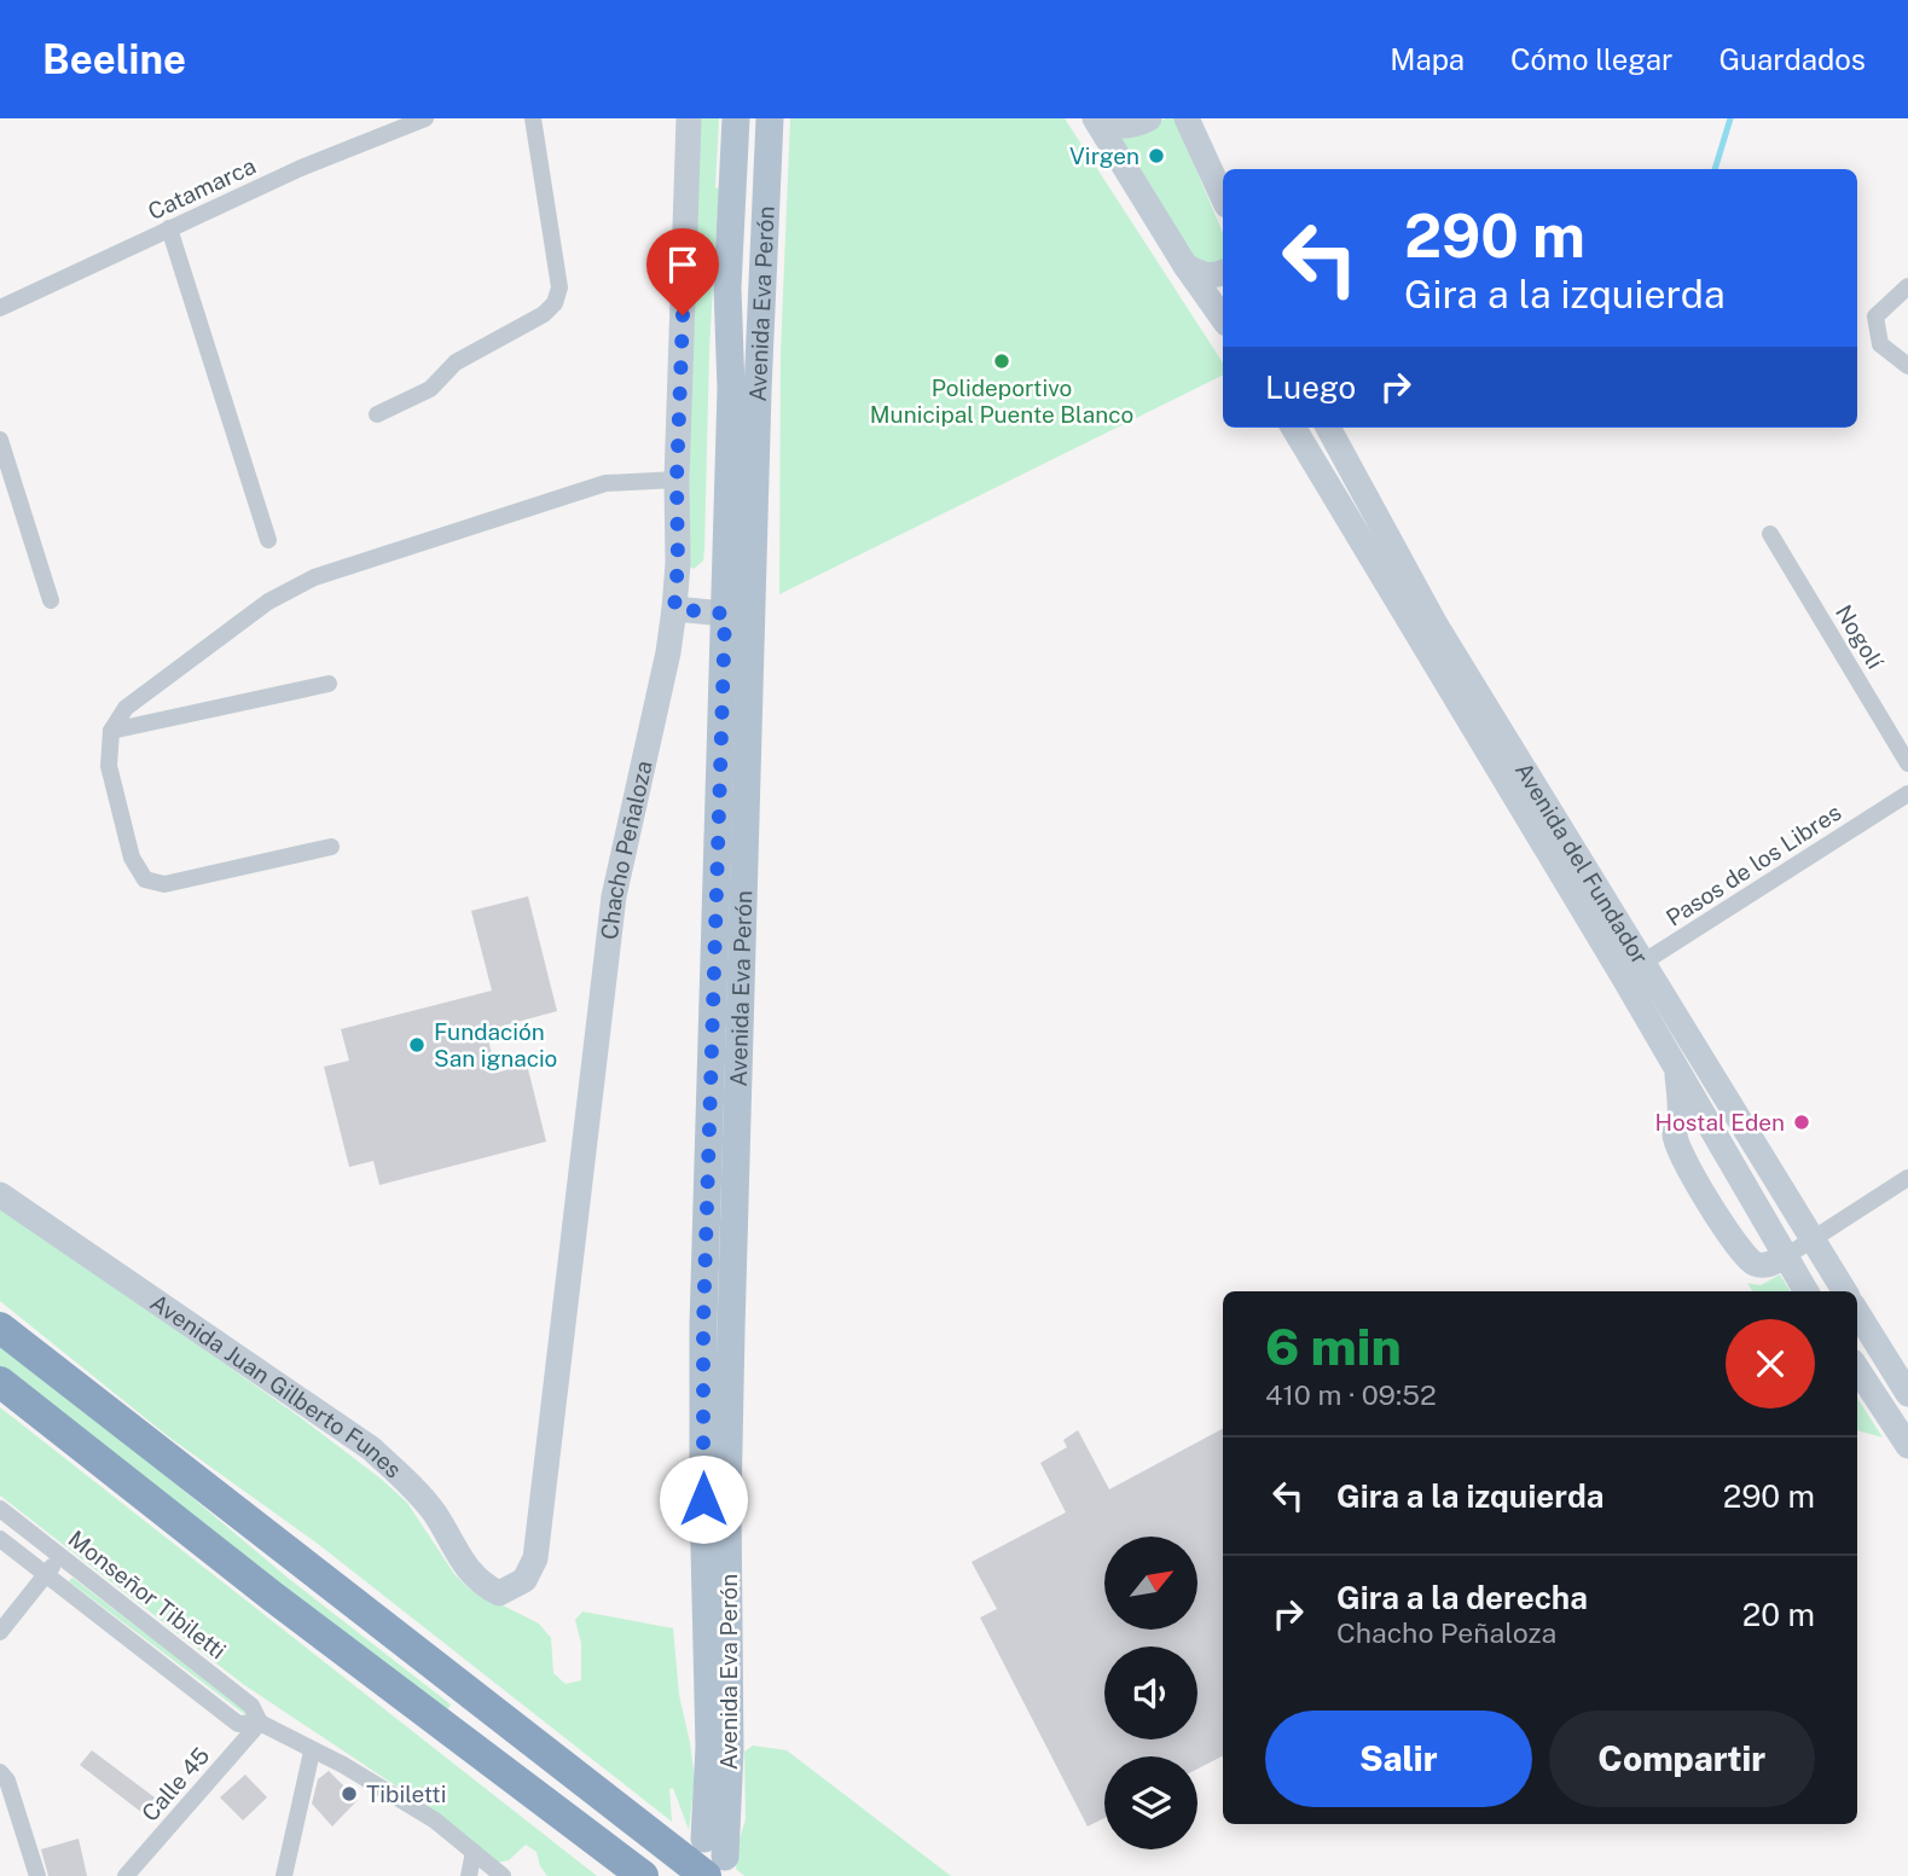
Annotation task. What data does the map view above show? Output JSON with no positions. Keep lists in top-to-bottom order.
{
  "streets": {
    "main road": [
      "Avenida Eva Perón",
      "Chacho Peñaloza",
      "Avenida del Fundador",
      "Avenida Juan Gilberto Funes"
    ],
    "street": [
      "Catamarca",
      "Nogolí",
      "Pasos de los Libres",
      "Monseñor Tibiletti",
      "Calle 45"
    ]
  },
  "crossings": [
    ["Chacho Peñaloza", "Avenida Juan Gilberto Funes"],
    ["Avenida del Fundador", "Pasos de los Libres"],
    ["Monseñor Tibiletti", "Calle 45"]
  ],
  "places": [
    "Virgen",
    "Polideportivo Municipal Puente Blanco",
    "Fundación San ignacio",
    "Hostal Eden",
    "Tibiletti"
  ],
  "north": "top right",
  "page": {
    "header": "Beeline",
    "nav": ["Mapa", "Cómo llegar", "Guardados"],
    "turn": ["290 m", "Gira a la izquierda"],
    "then": "Luego",
    "heading": ["6 min", "410 m · 09:52"],
    "list": [
      {
        "name": "Gira a la izquierda",
        "value": "290 m"
      },
      {
        "name": "Gira a la derecha",
        "note": "Chacho Peñaloza",
        "value": "20 m"
      }
    ],
    "buttons": ["Salir", "Compartir"]
  }
}
